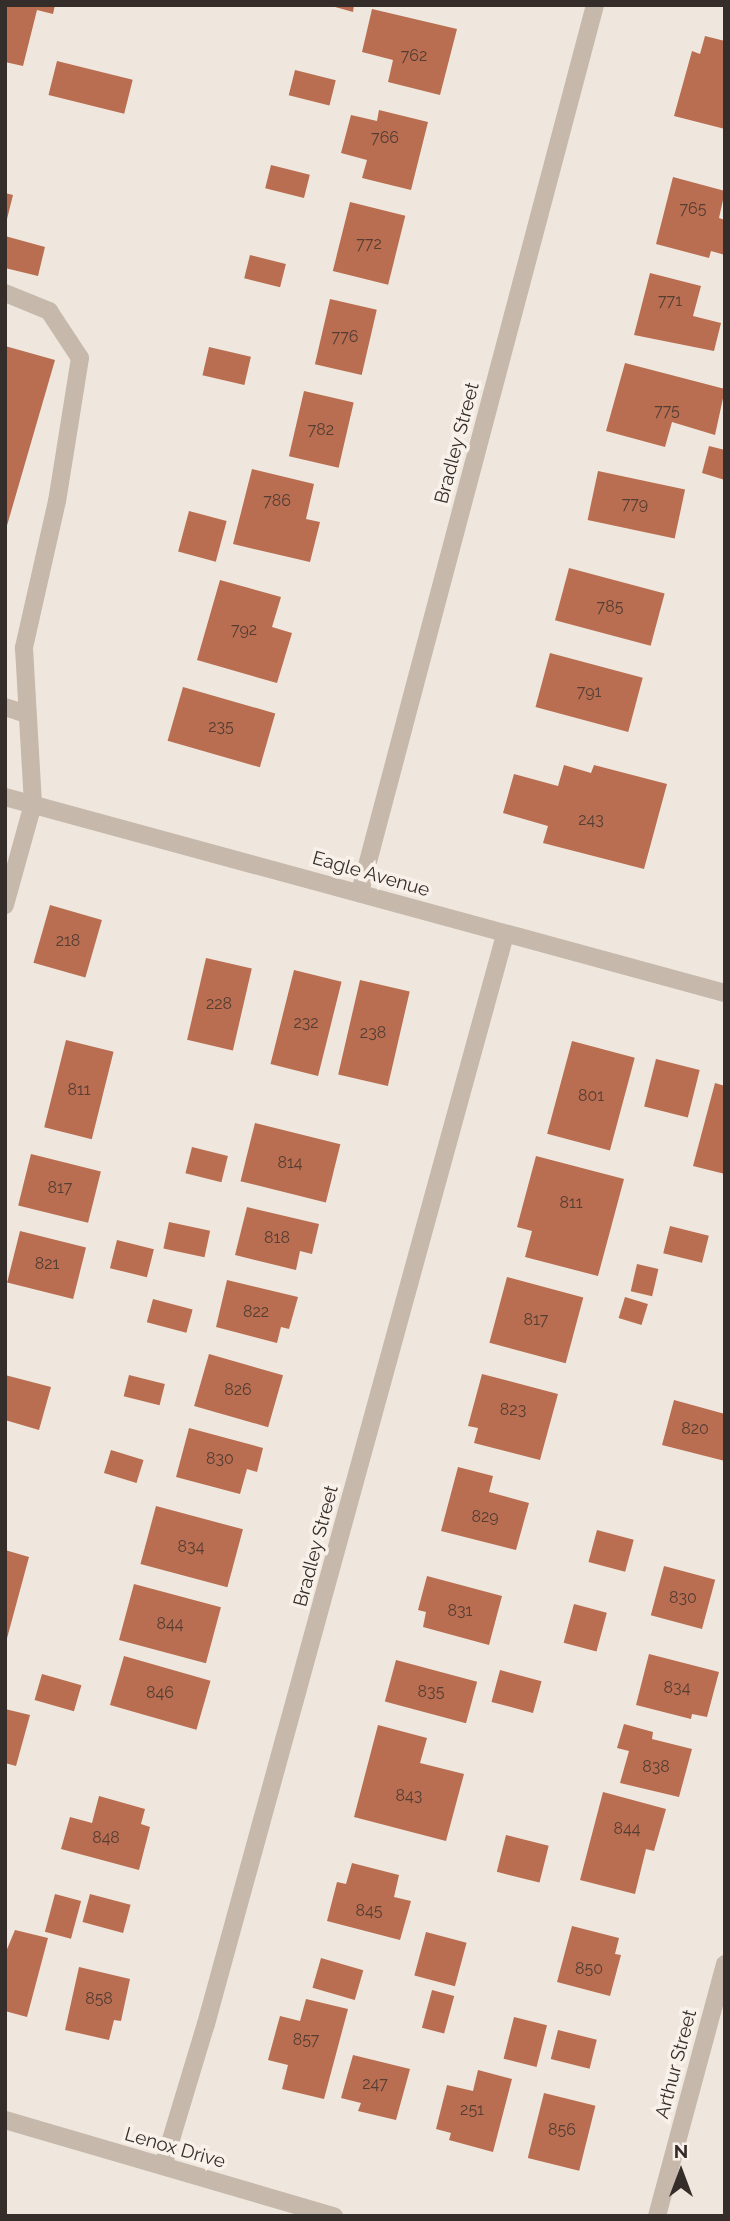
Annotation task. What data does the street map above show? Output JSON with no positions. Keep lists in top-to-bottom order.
{
  "streets": {
    "street": [
      "Bradley Street",
      "Eagle Avenue",
      "Arthur Street",
      "Lenox Drive"
    ]
  },
  "crossings": [
    ["Bradley Street", "Eagle Avenue"],
    ["Bradley Street", "Lenox Drive"]
  ],
  "house_numbers": [
    "762",
    "766",
    "765",
    "772",
    "771",
    "776",
    "775",
    "782",
    "786",
    "779",
    "785",
    "792",
    "791",
    "235",
    "243",
    "218",
    "228",
    "232",
    "238",
    "811",
    "801",
    "814",
    "817",
    "811",
    "818",
    "821",
    "822",
    "817",
    "826",
    "823",
    "820",
    "830",
    "829",
    "834",
    "830",
    "831",
    "844",
    "834",
    "835",
    "846",
    "838",
    "843",
    "844",
    "848",
    "845",
    "850",
    "858",
    "857",
    "247",
    "251",
    "856"
  ],
  "north": "top"
}
